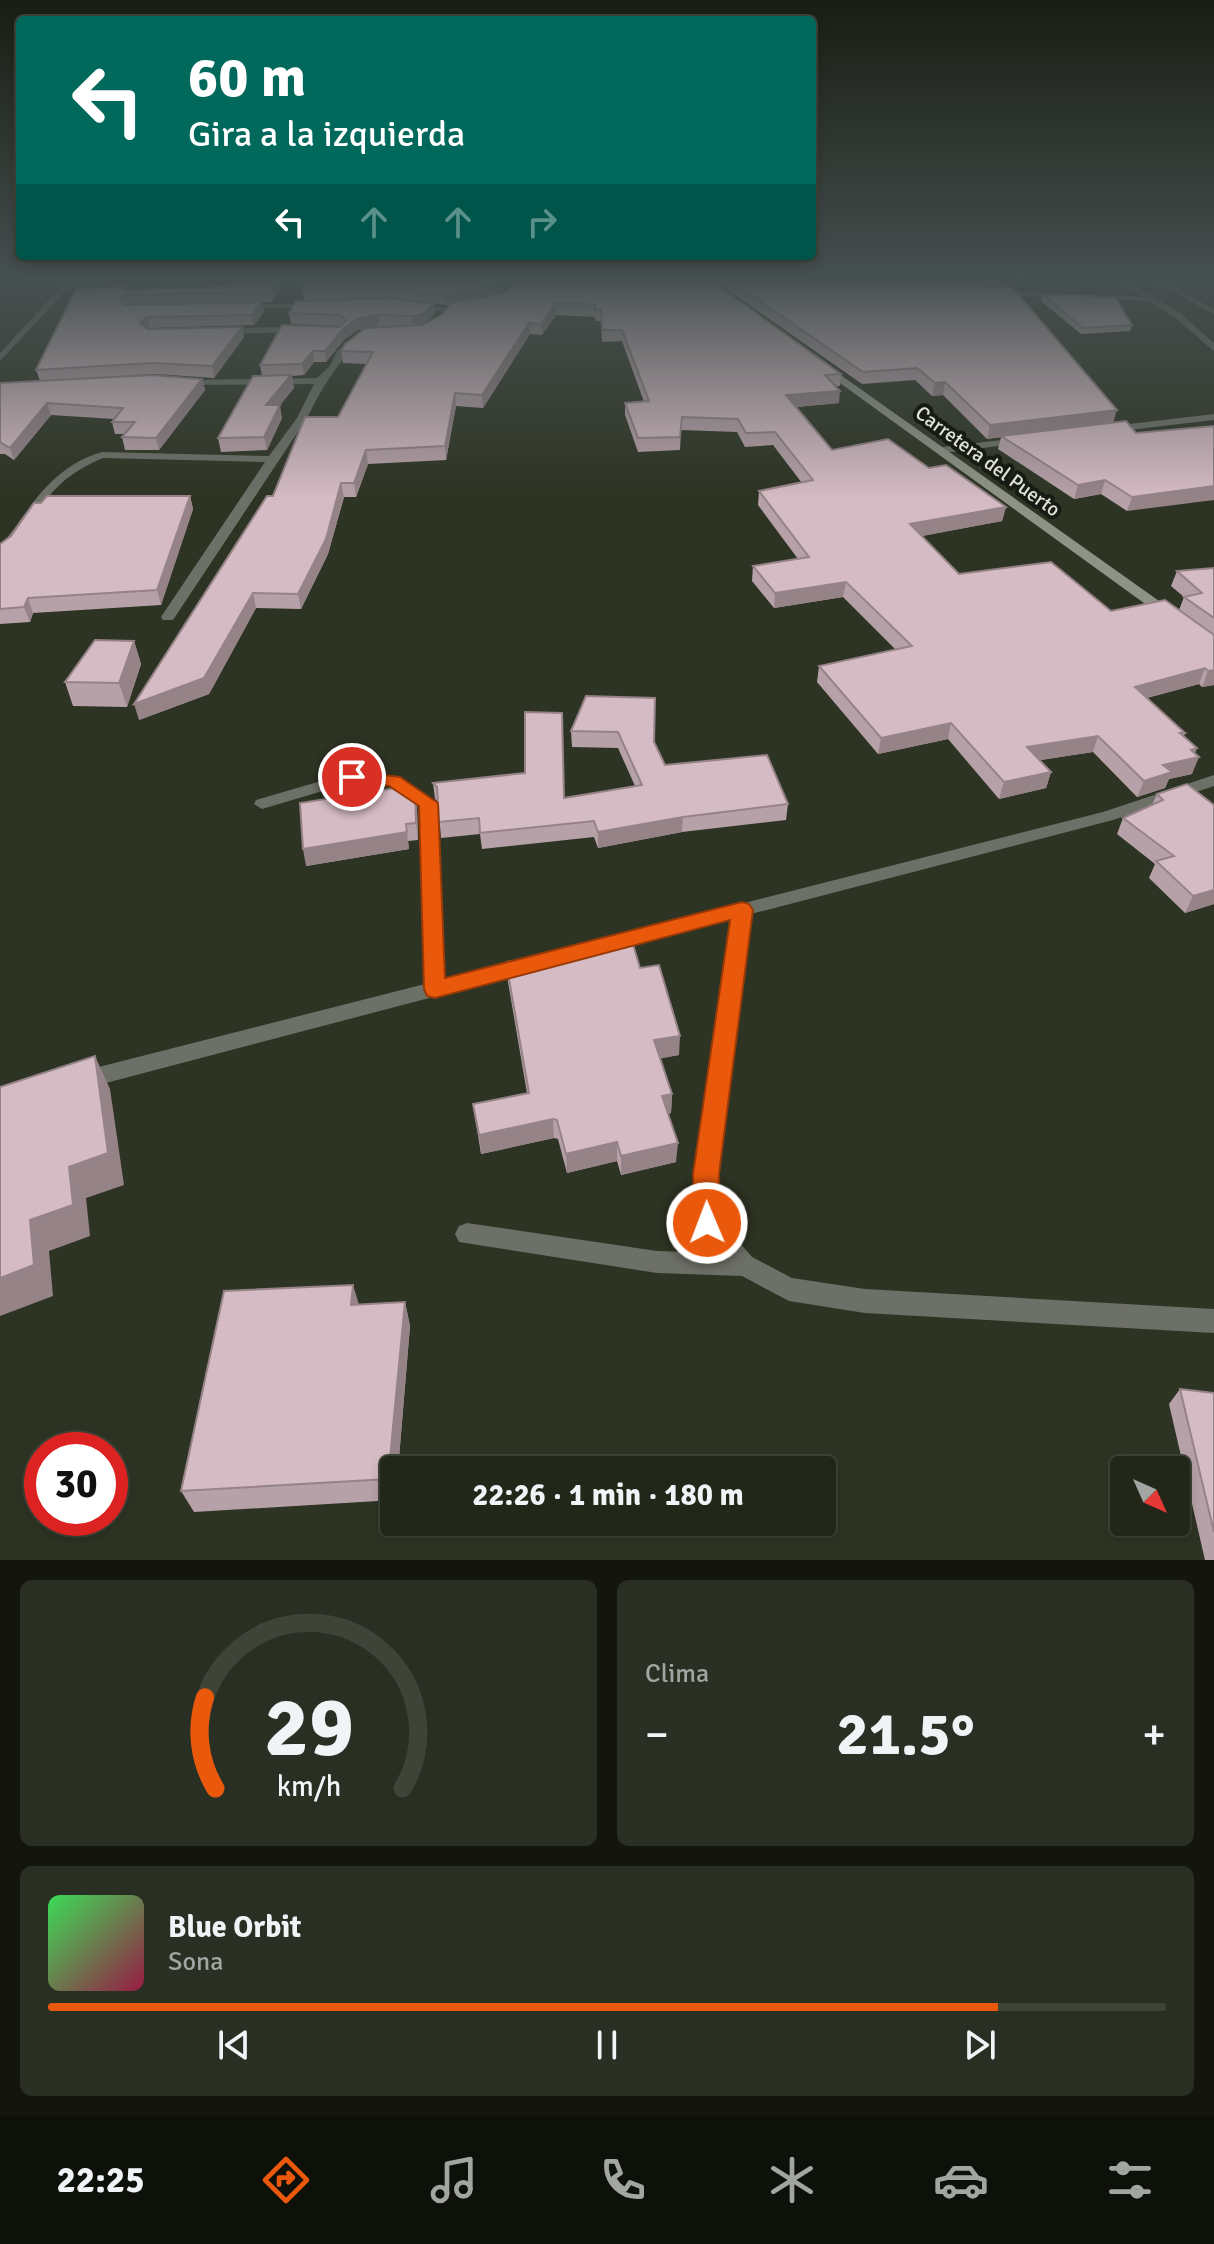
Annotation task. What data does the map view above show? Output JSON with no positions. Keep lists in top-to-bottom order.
{
  "streets": {
    "main road": ["Carretera del Puerto"]
  },
  "north": "bottom right",
  "page": {
    "turn": ["60 m", "Gira a la izquierda"],
    "limit": "30",
    "trip": "22:26 · 1 min · 180 m",
    "tile": "Clima",
    "heat": ["−", "21.5°", "+"],
    "song": ["Blue Orbit", "Sona"],
    "tabs": "22:25",
    "gauge": ["29", "km/h"]
  }
}
